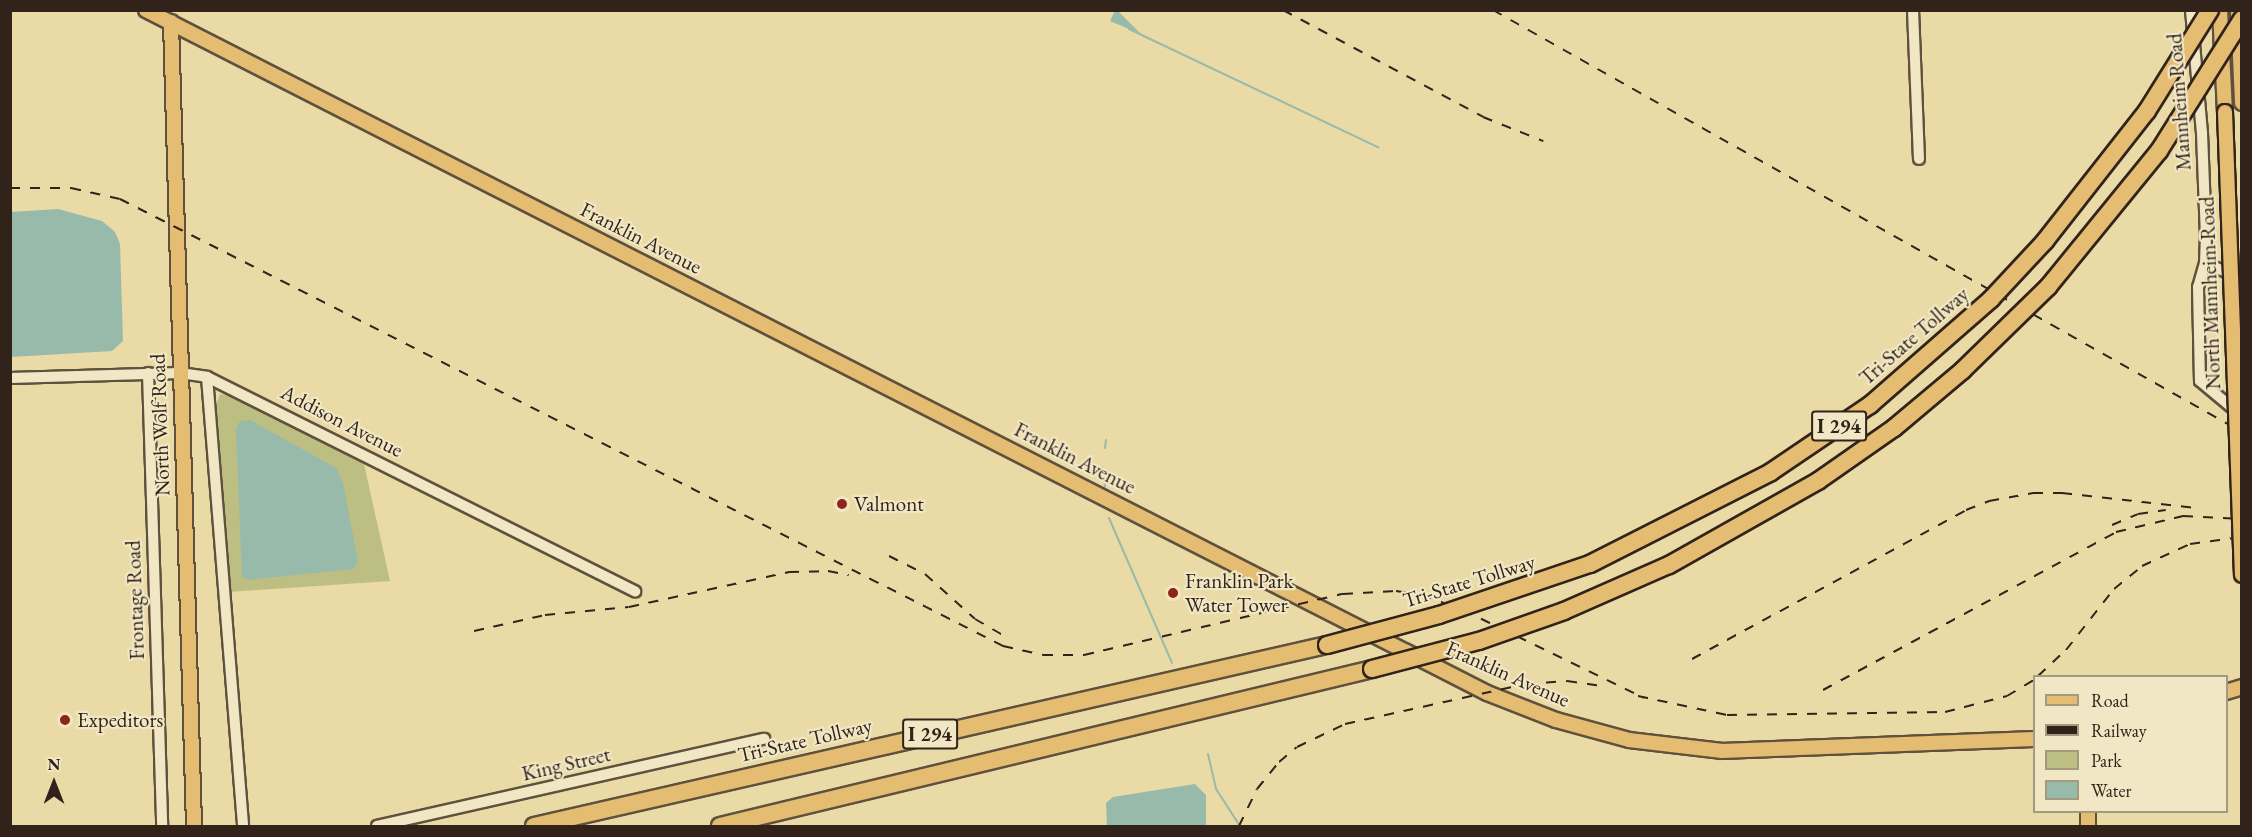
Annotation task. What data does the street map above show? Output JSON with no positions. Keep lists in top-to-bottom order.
{
  "streets": {
    "highway": ["Tri-State Tollway", "I 294"],
    "main road": ["Franklin Avenue", "North Mannheim Road", "North Wolf Road"],
    "street": [
      "Mannheim Road",
      "Addison Avenue",
      "Frontage Road",
      "King Street"
    ]
  },
  "crossings": [
    ["Franklin Avenue", "North Wolf Road"],
    ["Addison Avenue", "North Wolf Road"],
    ["Addison Avenue", "Frontage Road"]
  ],
  "places": ["Valmont", "Franklin Park Water Tower", "Expeditors"],
  "legend": [
    "Road",
    "Railway",
    "Park",
    "Water"
  ],
  "north": "top"
}
